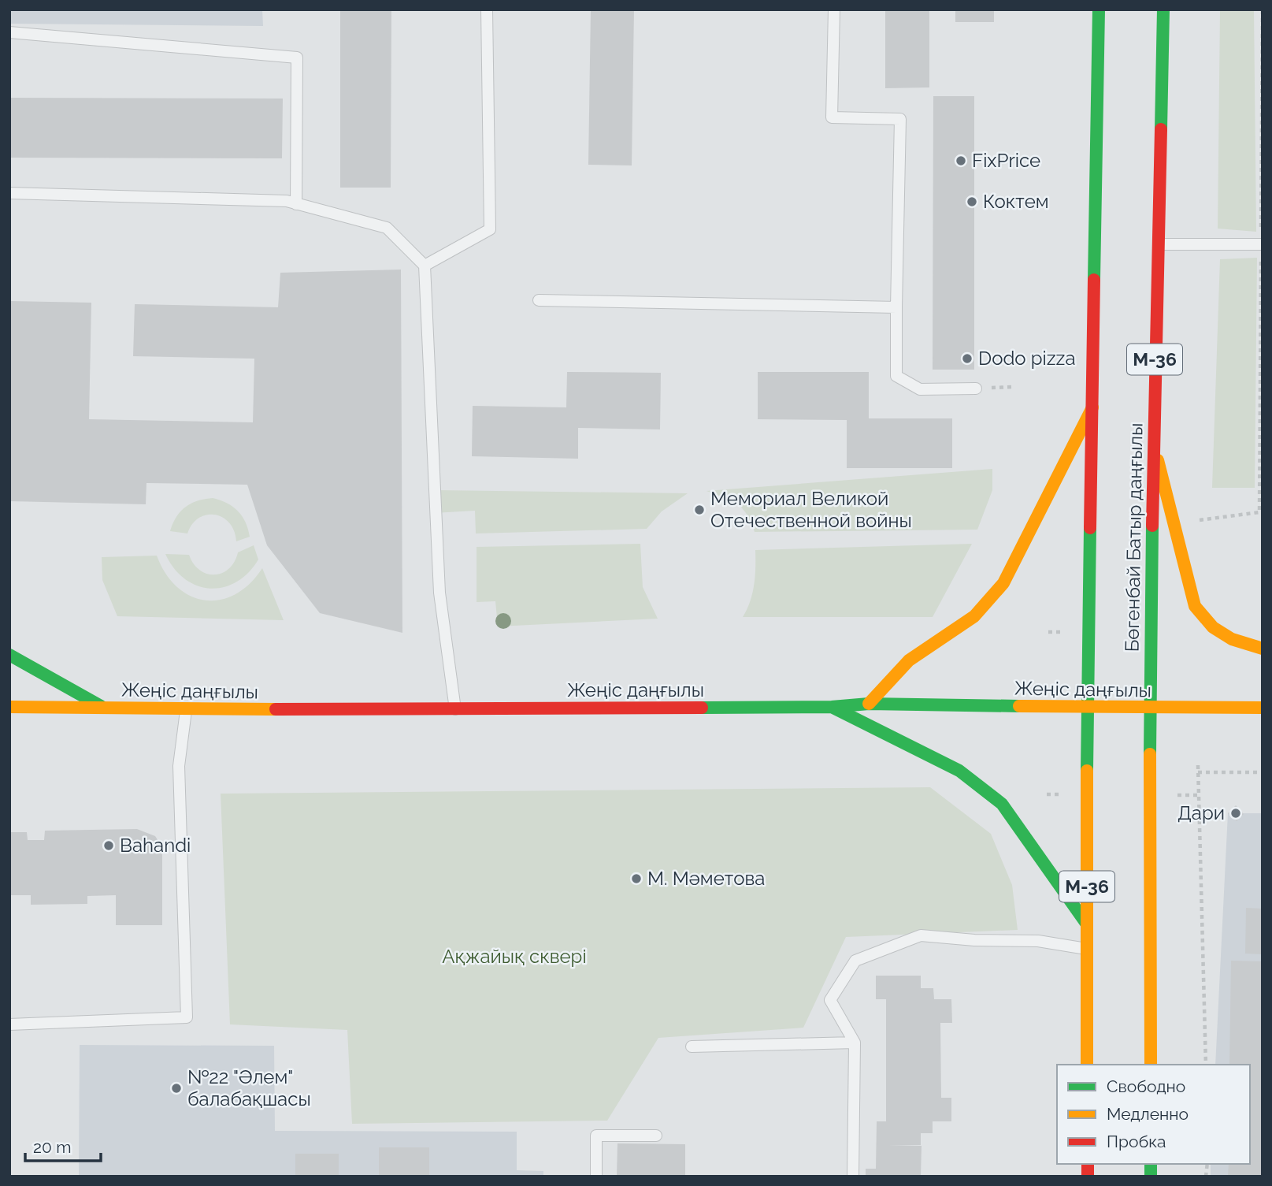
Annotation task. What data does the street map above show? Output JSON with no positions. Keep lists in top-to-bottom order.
{
  "streets": {
    "main road": ["M-36", "Бөгенбай Батыр даңғылы", "Жеңіс даңғылы"]
  },
  "crossings": [
    ["M-36", "Жеңіс даңғылы"],
    ["Бөгенбай Батыр даңғылы", "Жеңіс даңғылы"]
  ],
  "parks": ["Ақжайық сквері"],
  "places": [
    "FixPrice",
    "Коктем",
    "Dodo pizza",
    "Мемориал Великой Отечественной войны",
    "Дари",
    "Bahandi",
    "М. Мәметова",
    "№22 \"Әлем\" балабақшасы"
  ],
  "legend": ["Свободно", "Медленно", "Пробка"],
  "scale_bar": "20 m"
}
